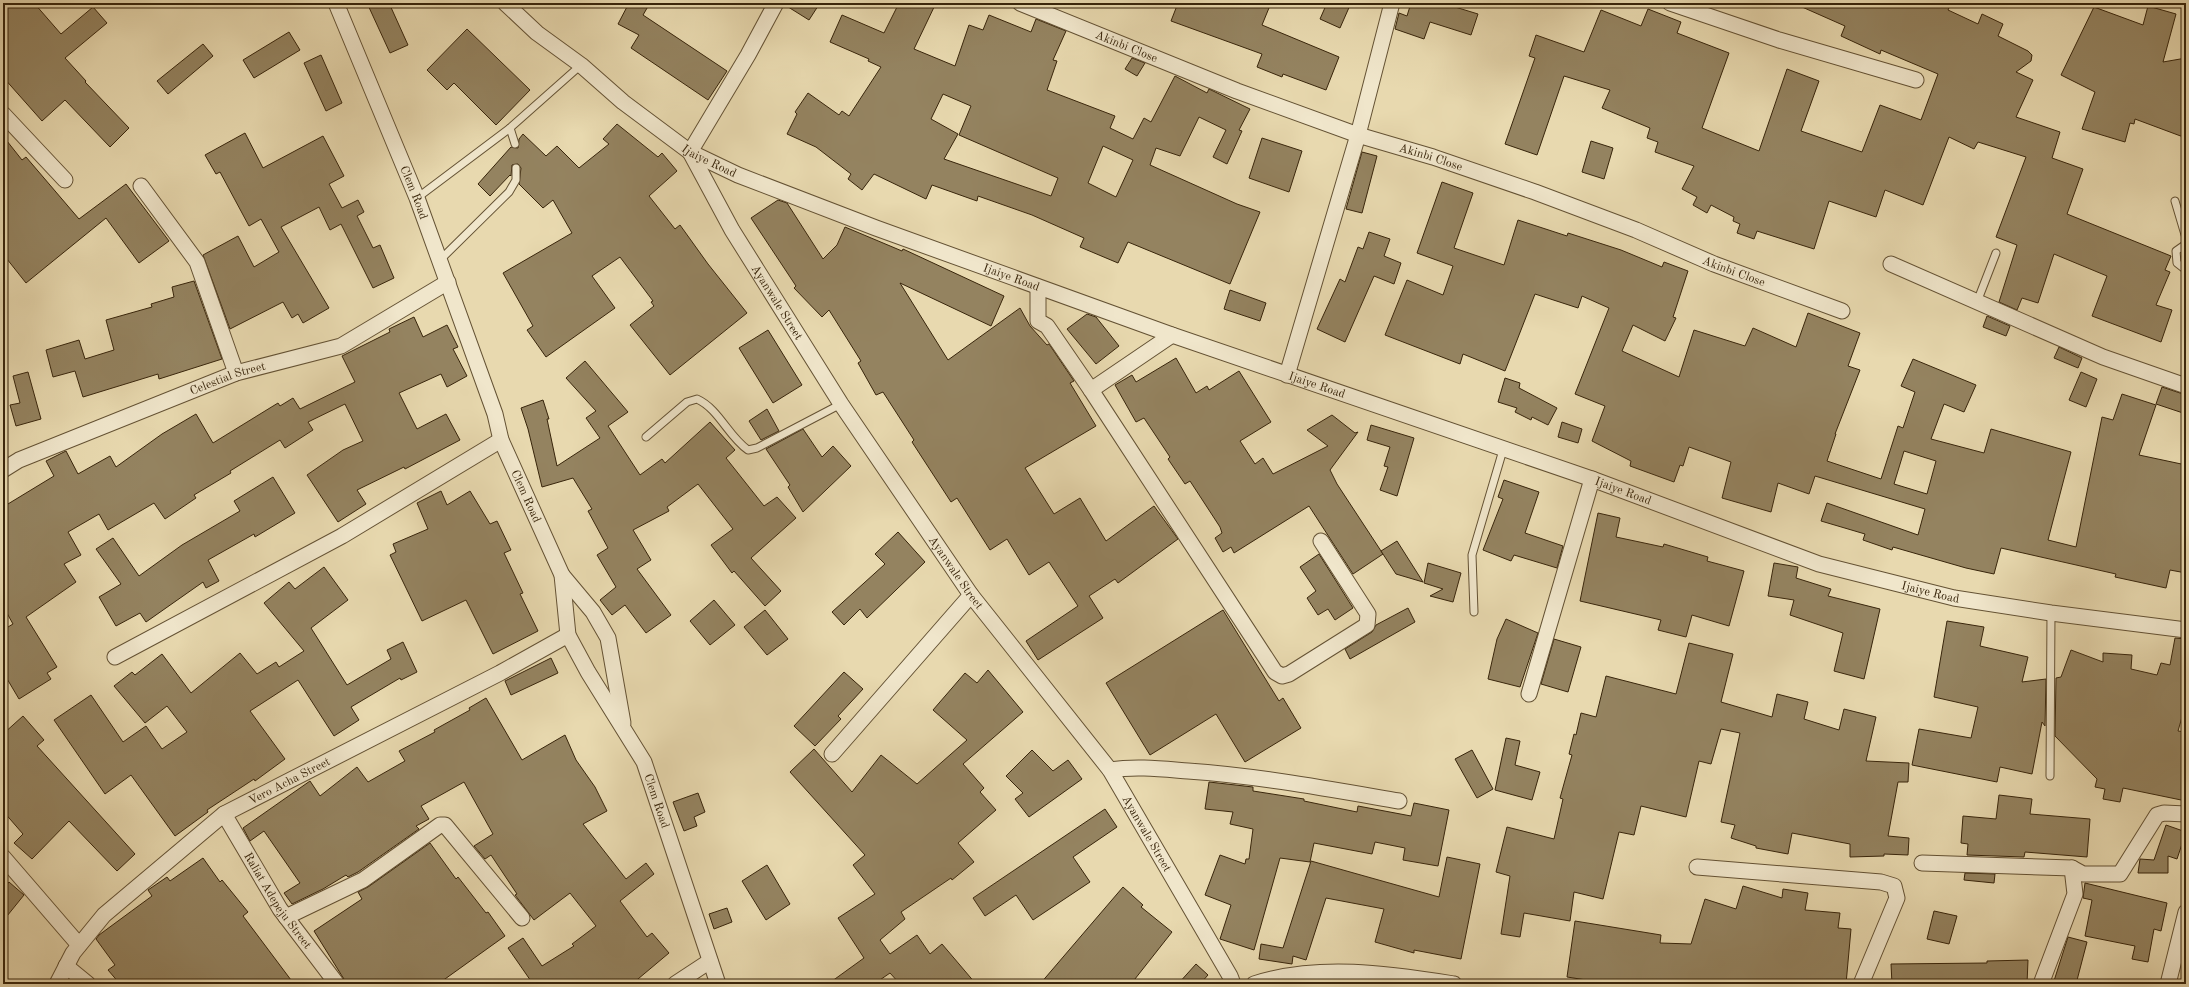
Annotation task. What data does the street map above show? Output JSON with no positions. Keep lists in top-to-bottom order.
{
  "streets": {
    "street": [
      "Akinbi Close",
      "Ijaiye Road",
      "Clem Road",
      "Ayanwale Street",
      "Celestial Street",
      "Vero Acha Street",
      "Raliat Adepeju Street"
    ]
  },
  "crossings": [
    ["Ijaiye Road", "Ayanwale Street"],
    ["Clem Road", "Celestial Street"],
    ["Clem Road", "Vero Acha Street"],
    ["Vero Acha Street", "Raliat Adepeju Street"]
  ]
}
